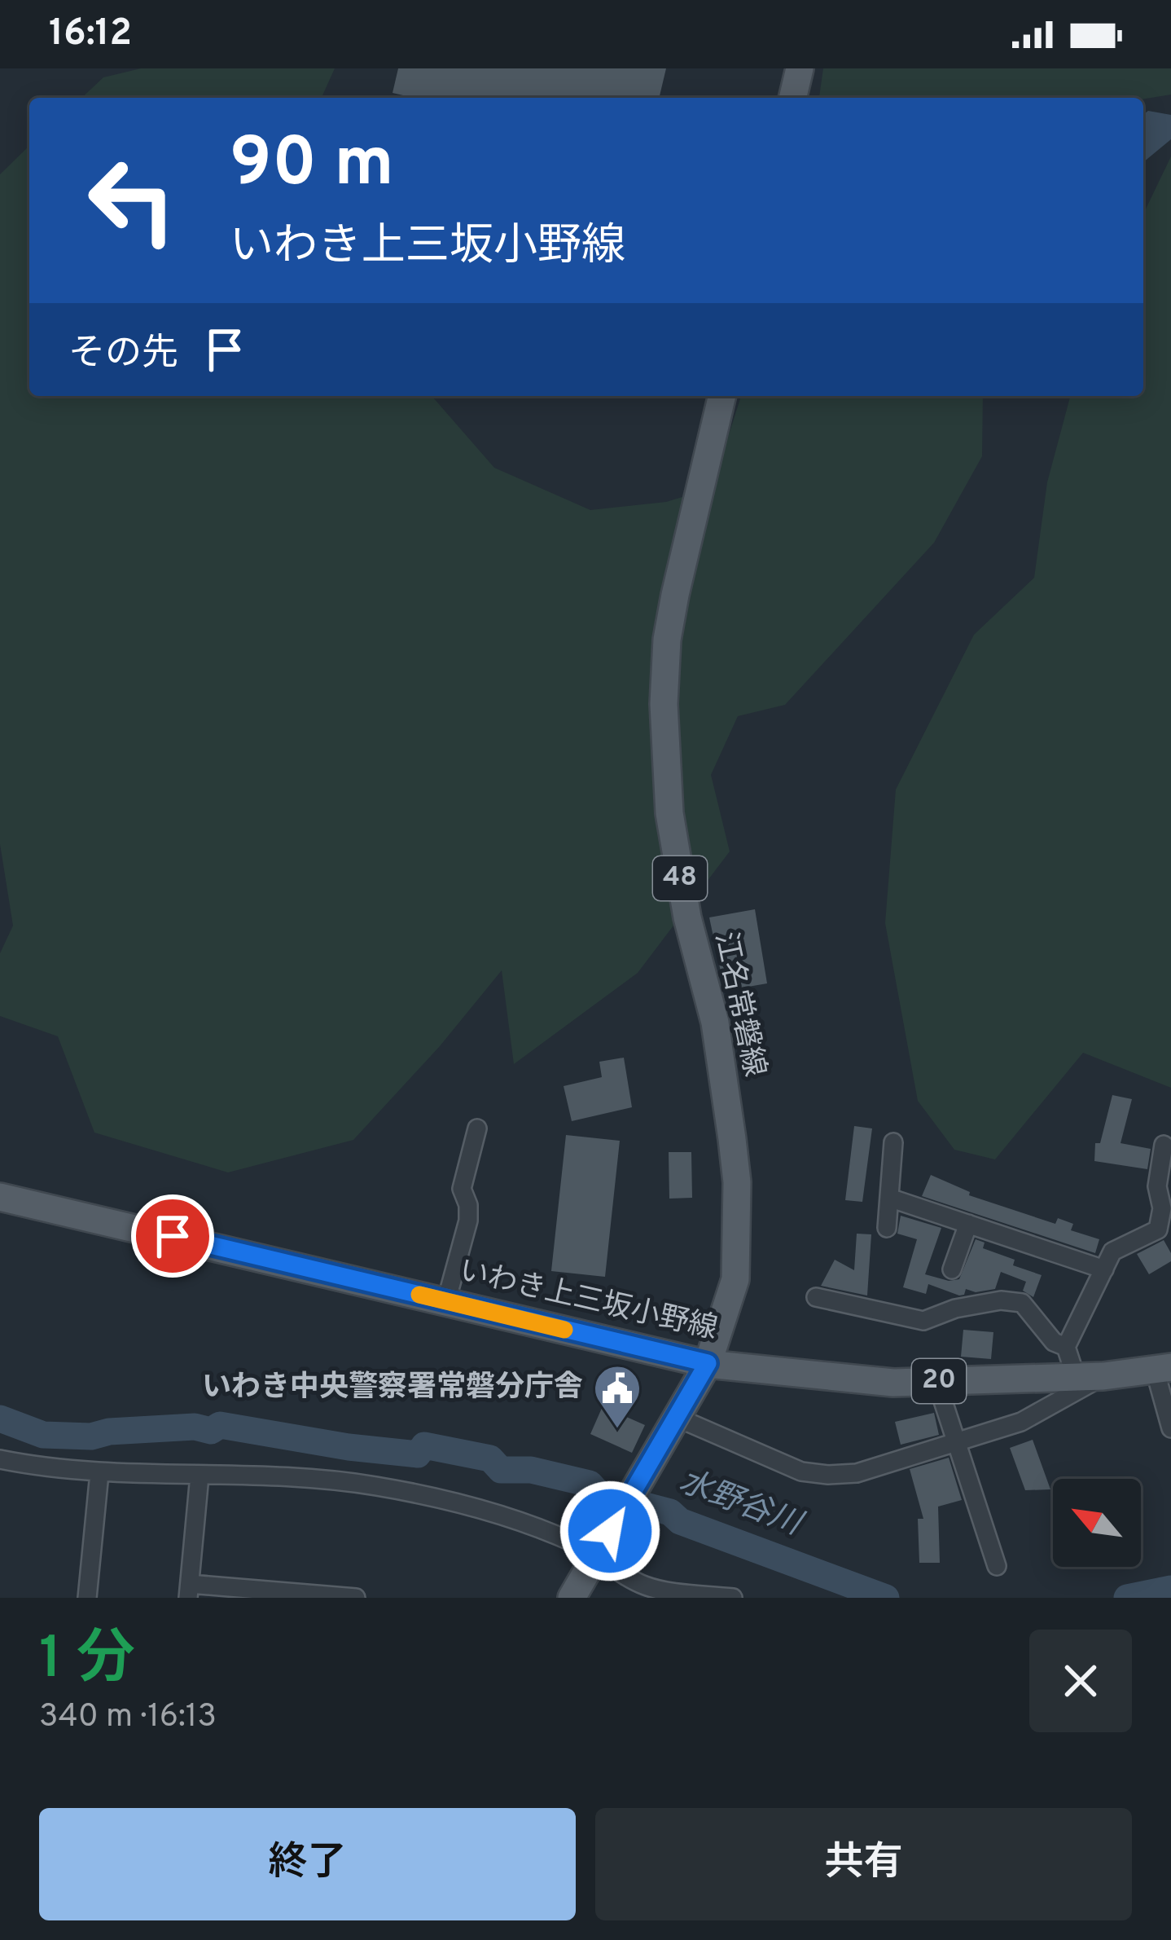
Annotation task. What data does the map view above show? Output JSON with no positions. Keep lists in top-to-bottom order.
{
  "streets": {
    "main road": [
      "48",
      "江名常磐線",
      "いわき上三坂小野線",
      "20"
    ]
  },
  "crossings": [
    ["江名常磐線", "いわき上三坂小野線"]
  ],
  "water": ["水野谷川"],
  "places": {
    "public building": ["いわき中央警察署常磐分庁舎"]
  },
  "north": "top left",
  "page": {
    "status": "16:12",
    "turn": ["90 m", "いわき上三坂小野線"],
    "then": "その先",
    "heading": ["1 分", "340 m · 16:13"],
    "buttons": ["終了", "共有"]
  }
}
